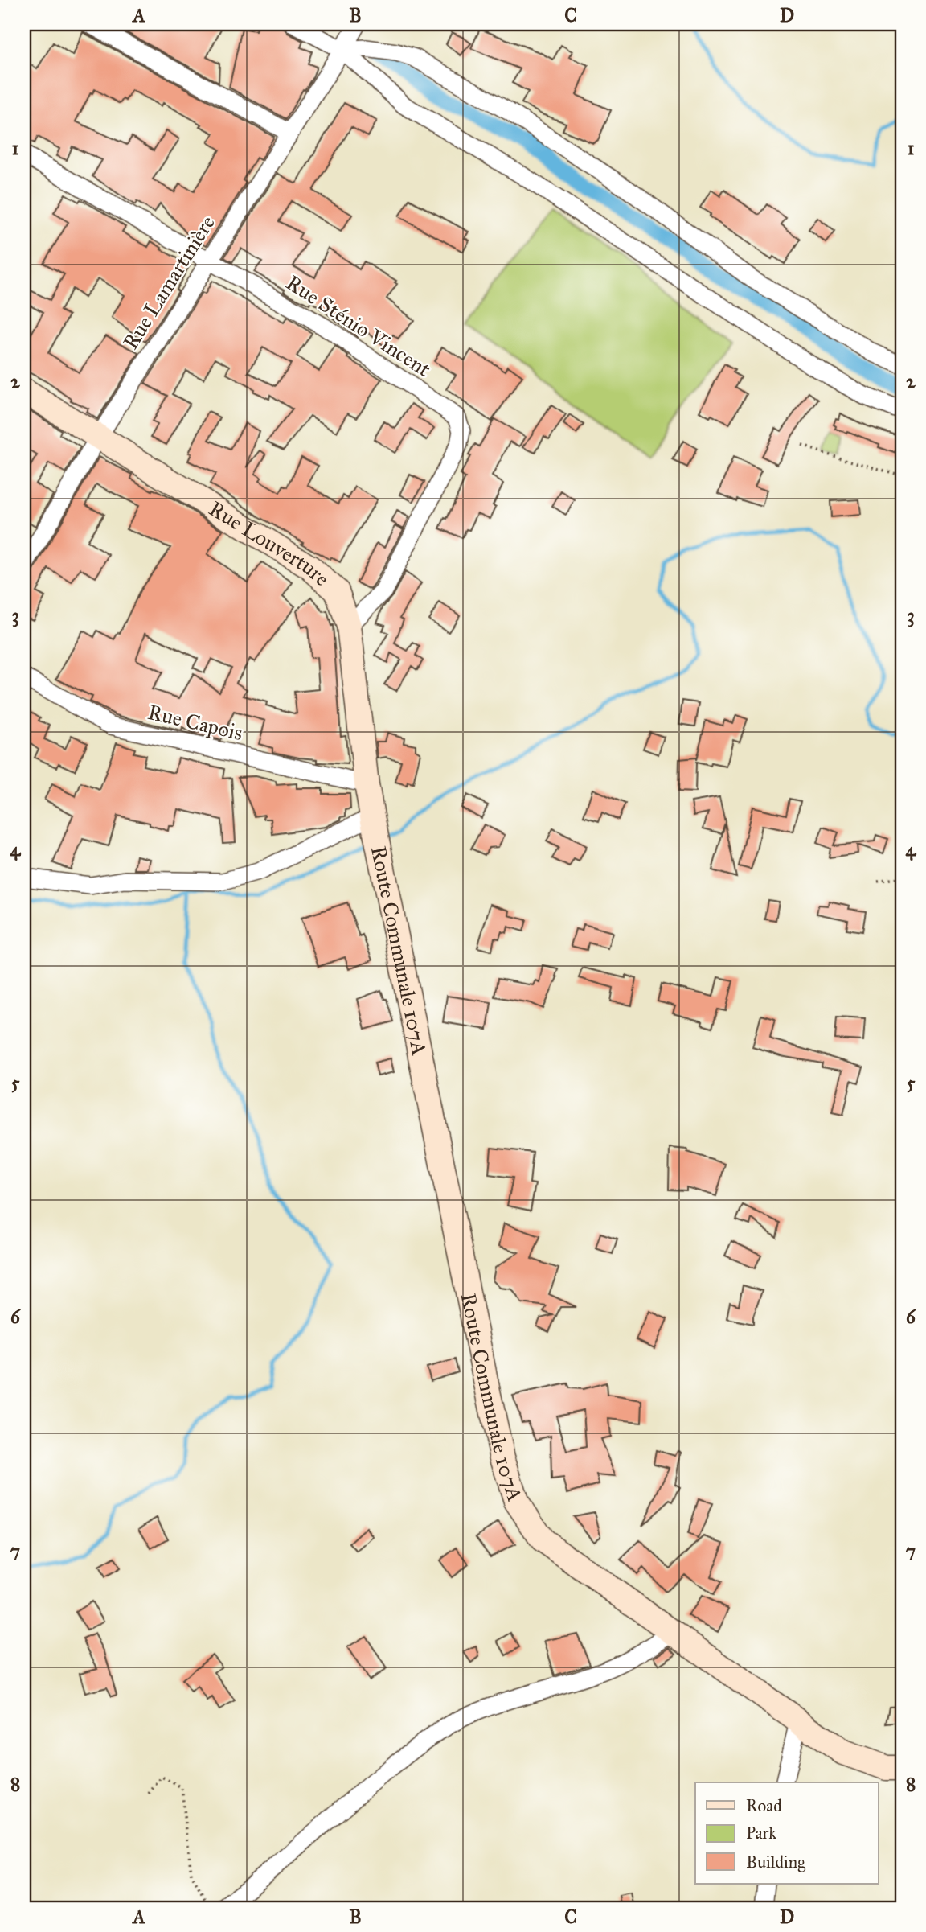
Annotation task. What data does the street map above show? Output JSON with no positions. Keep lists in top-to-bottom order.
{
  "streets": {
    "main road": ["Rue Louverture", "Route Communale 107A"],
    "street": ["Rue Lamartinière", "Rue Sténio Vincent", "Rue Capois"]
  },
  "crossings": [
    ["Rue Lamartinière", "Rue Sténio Vincent"],
    ["Rue Lamartinière", "Rue Louverture"],
    ["Rue Sténio Vincent", "Rue Louverture"],
    ["Rue Louverture", "Rue Capois"],
    ["Rue Louverture", "Route Communale 107A"]
  ],
  "legend": ["Road", "Park", "Building"],
  "grid": {
    "columns": [
      "A",
      "B",
      "C",
      "D"
    ],
    "rows": [
      "1",
      "2",
      "3",
      "4",
      "5",
      "6",
      "7",
      "8"
    ]
  }
}
